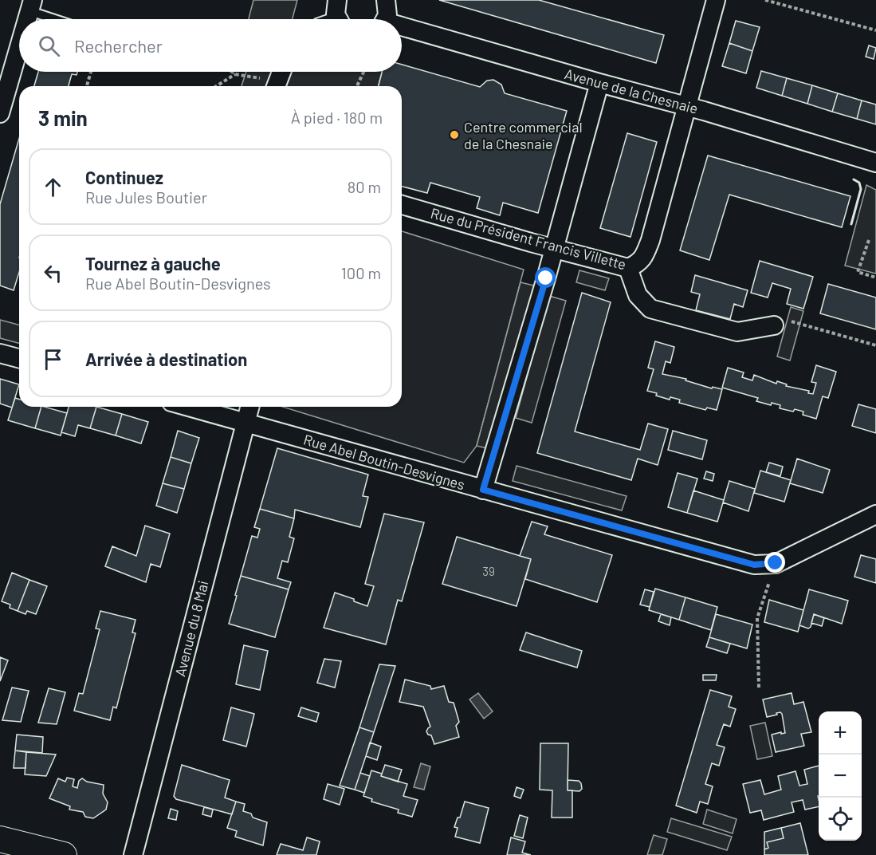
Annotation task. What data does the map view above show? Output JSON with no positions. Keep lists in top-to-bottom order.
{
  "streets": {
    "street": [
      "Avenue de la Chesnaie",
      "Rue du Président Francis Villette",
      "Rue Abel Boutin-Desvignes",
      "Avenue du 8 Mai"
    ]
  },
  "crossings": [
    ["Avenue de la Chesnaie", "Rue du Président Francis Villette"],
    ["Rue Abel Boutin-Desvignes", "Avenue du 8 Mai"]
  ],
  "places": ["Centre commercial de la Chesnaie"],
  "house_numbers": ["39"],
  "page": {
    "search": "Rechercher",
    "heading": ["3 min", "À pied · 180 m"],
    "list": [
      ["Continuez", "Rue Jules Boutier", "80 m"],
      ["Tournez à gauche", "Rue Abel Boutin-Desvignes", "100 m"],
      "Arrivée à destination"
    ],
    "map_buttons": ["+", "−"]
  }
}
